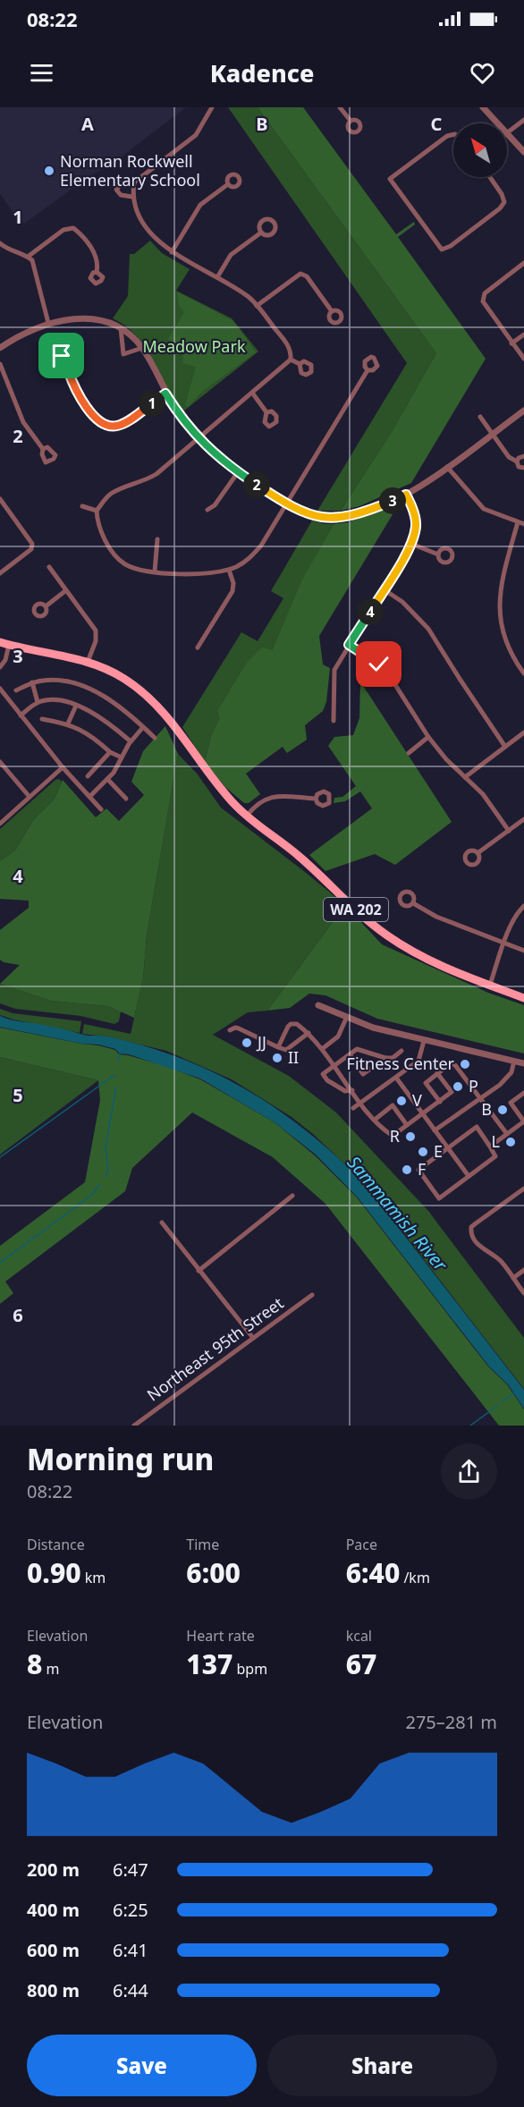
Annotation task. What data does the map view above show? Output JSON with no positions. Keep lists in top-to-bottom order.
{
  "streets": {
    "main road": ["WA 202"],
    "street": ["Northeast 95th Street"]
  },
  "water": ["Sammamish River"],
  "parks": ["Meadow Park"],
  "places": [
    "Norman Rockwell Elementary School",
    "JJ",
    "II",
    "Fitness Center",
    "P",
    "V",
    "B",
    "R",
    "L",
    "E",
    "F"
  ],
  "north": "top left",
  "page": {
    "status": "08:22",
    "header": "Kadence",
    "pins": [
      "1",
      "2",
      "3",
      "4"
    ],
    "heading": ["Morning run", "08:22"],
    "stats": [
      ["Distance", "0.90 km"],
      ["Time", "6:00"],
      ["Pace", "6:40 /km"],
      ["Elevation", "8 m"],
      ["Heart rate", "137 bpm"],
      ["kcal", "67"]
    ],
    "chart": ["Elevation", "275–281 m"],
    "list": [
      {
        "name": "200 m",
        "note": "6:47"
      },
      {
        "name": "400 m",
        "note": "6:25"
      },
      {
        "name": "600 m",
        "note": "6:41"
      },
      {
        "name": "800 m",
        "note": "6:44"
      }
    ],
    "buttons": ["Save", "Share"]
  },
  "grid": {
    "columns": ["A", "B", "C"],
    "rows": [
      "1",
      "2",
      "3",
      "4",
      "5",
      "6"
    ]
  }
}
